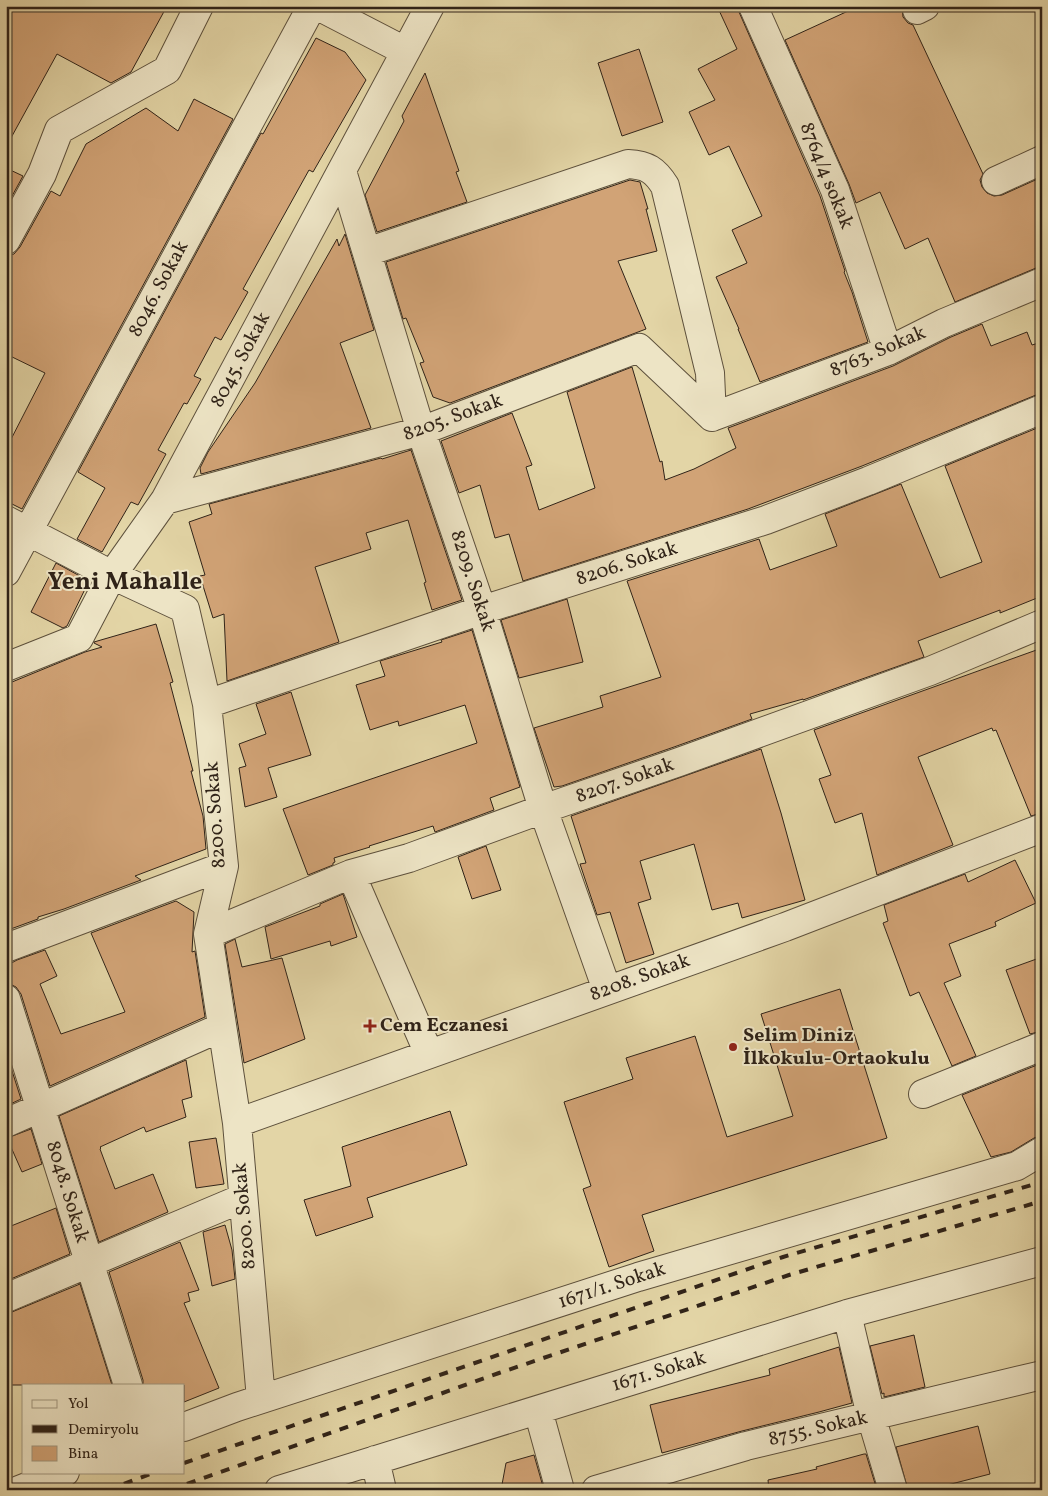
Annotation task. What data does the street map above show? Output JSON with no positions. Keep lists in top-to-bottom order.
{
  "streets": {
    "street": [
      "8764/4 sokak",
      "8046. Sokak",
      "8763. Sokak",
      "8045. Sokak",
      "8205. Sokak",
      "8206. Sokak",
      "8209. Sokak",
      "8207. Sokak",
      "8200. Sokak",
      "8208. Sokak",
      "8048. Sokak",
      "1671/1. Sokak",
      "1671. Sokak",
      "8755. Sokak"
    ]
  },
  "crossings": [
    ["8764/4 sokak", "8763. Sokak"],
    ["8046. Sokak", "8200. Sokak"],
    ["8763. Sokak", "8205. Sokak"],
    ["8045. Sokak", "8205. Sokak"],
    ["8045. Sokak", "8209. Sokak"],
    ["8045. Sokak", "8200. Sokak"],
    ["8205. Sokak", "8209. Sokak"],
    ["8206. Sokak", "8209. Sokak"],
    ["8206. Sokak", "8200. Sokak"],
    ["8209. Sokak", "8207. Sokak"],
    ["8209. Sokak", "8208. Sokak"],
    ["8207. Sokak", "8200. Sokak"],
    ["8200. Sokak", "8208. Sokak"],
    ["8200. Sokak", "1671/1. Sokak"]
  ],
  "districts": ["Yeni Mahalle"],
  "places": {
    "health": ["Cem Eczanesi"],
    "other": ["Selim Diniz İlkokulu-Ortaokulu"]
  },
  "legend": ["Yol", "Demiryolu", "Bina"]
}
